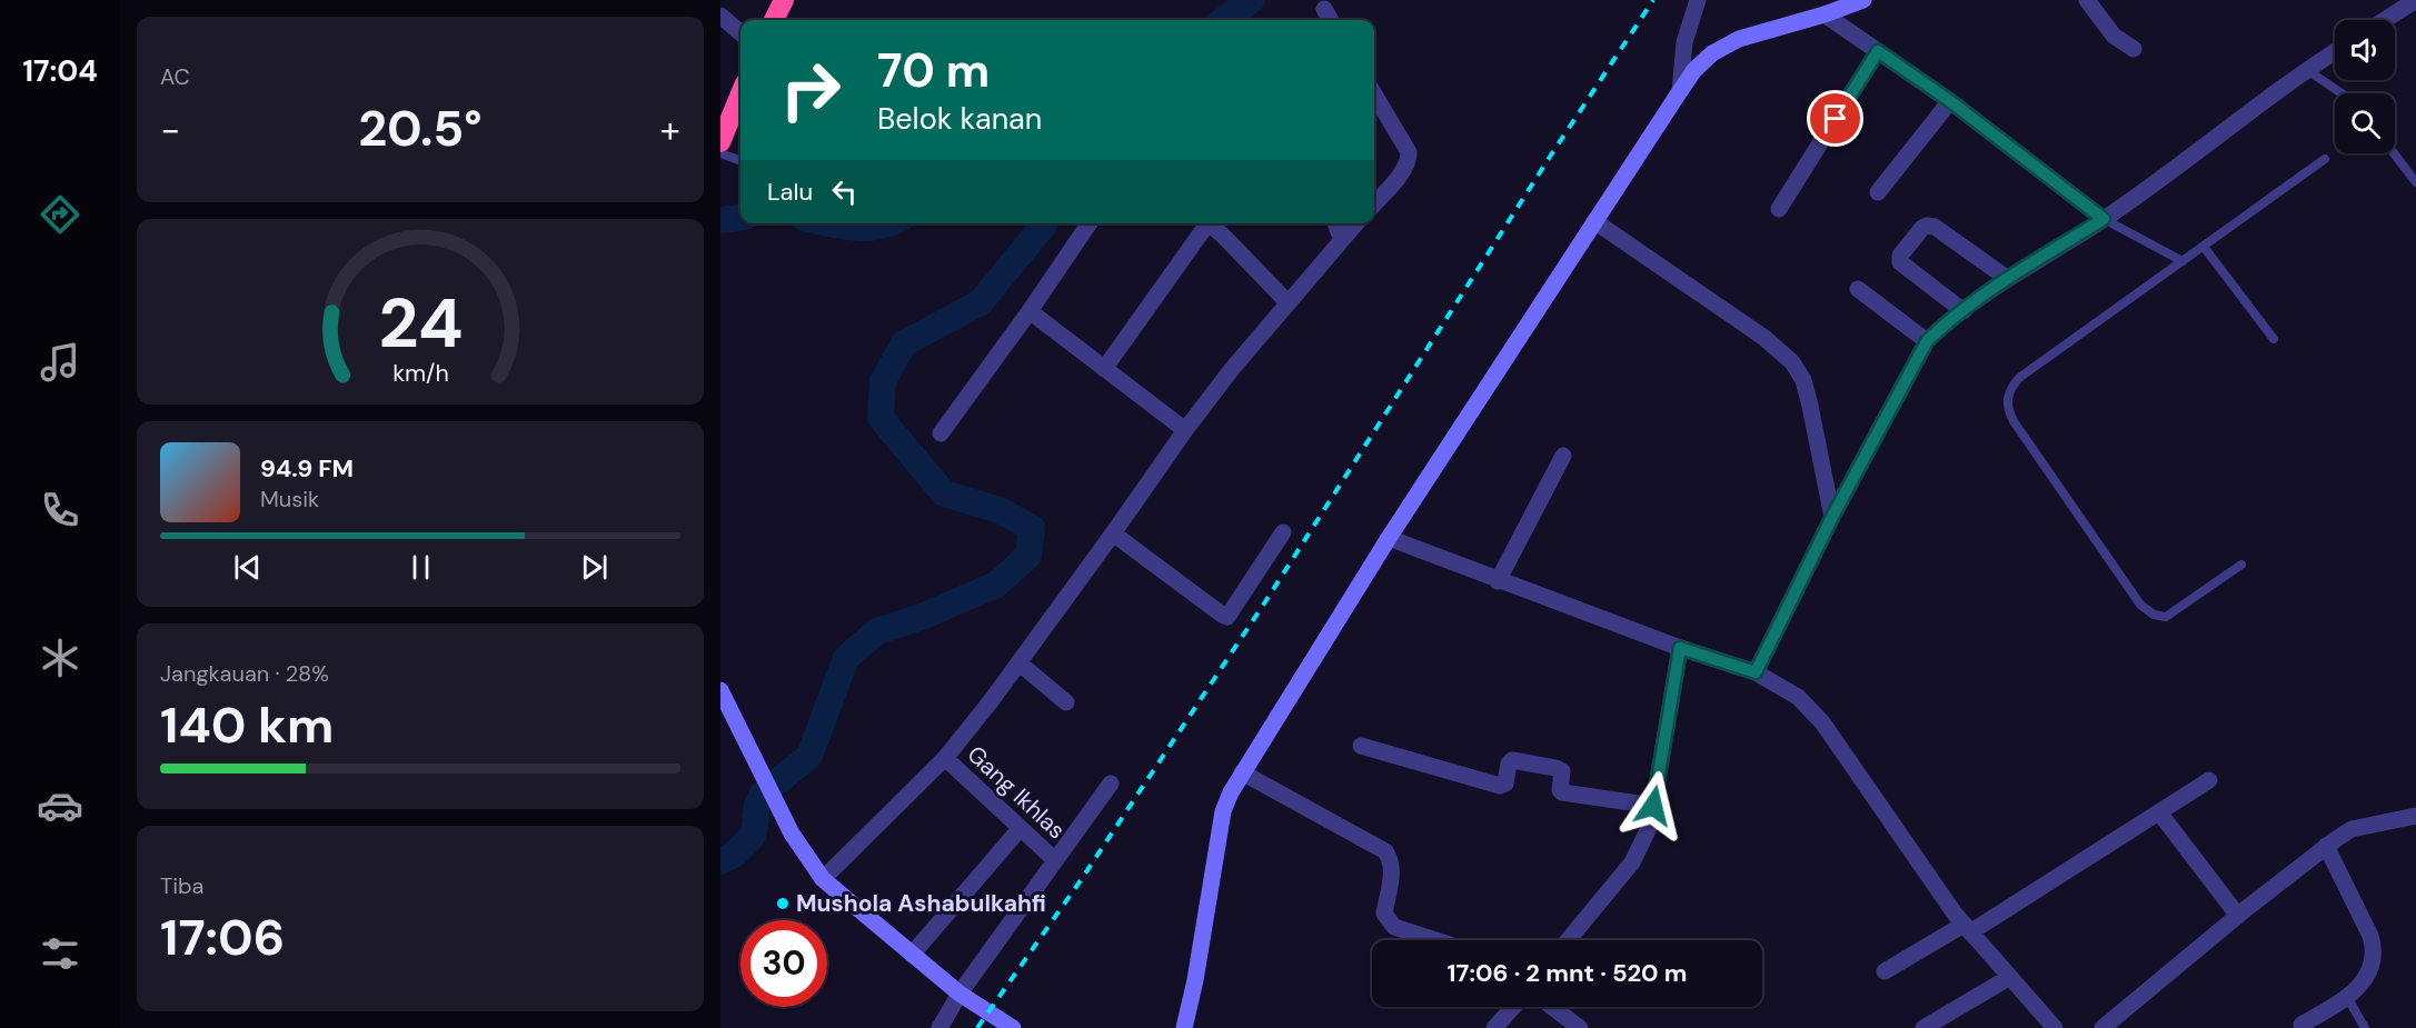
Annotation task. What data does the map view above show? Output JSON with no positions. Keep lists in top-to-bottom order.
{
  "streets": {
    "street": ["Gang Ikhlas"]
  },
  "places": ["Mushola Ashabulkahfi"],
  "page": {
    "tabs": "17:04",
    "tile": [
      "AC",
      ["Jangkauan · 28%", "140 km"],
      ["Tiba", "17:06"]
    ],
    "turn": ["70 m", "Belok kanan"],
    "heat": ["−", "20.5°", "+"],
    "then": "Lalu",
    "song": ["94.9 FM", "Musik"],
    "limit": "30",
    "trip": "17:06 · 2 mnt · 520 m",
    "gauge": ["24", "km/h"]
  }
}
